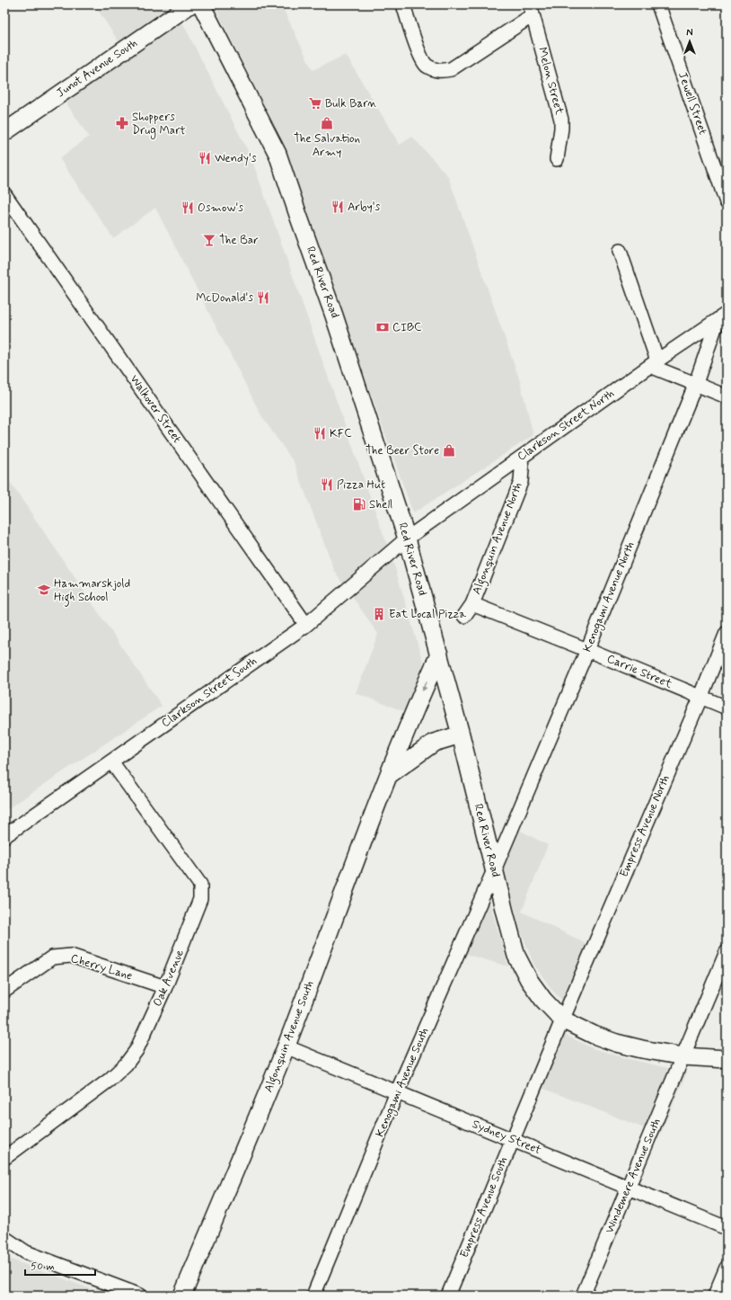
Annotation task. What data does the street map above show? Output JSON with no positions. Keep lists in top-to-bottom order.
{
  "streets": {
    "main road": ["Junot Avenue South", "Red River Road", "Algonquin Avenue South"],
    "street": [
      "Melon Street",
      "Jewell Street",
      "Walkover Street",
      "Clarkson Street North",
      "Algonquin Avenue North",
      "Kenogami Avenue North",
      "Carrie Street",
      "Clarkson Street South",
      "Empress Avenue North",
      "Cherry Lane",
      "Oak Avenue",
      "Kenogami Avenue South",
      "Sydney Street",
      "Windemere Avenue South",
      "Empress Avenue South"
    ]
  },
  "crossings": [
    ["Red River Road", "Clarkson Street North"],
    ["Red River Road", "Kenogami Avenue North"],
    ["Red River Road", "Clarkson Street South"],
    ["Red River Road", "Empress Avenue North"],
    ["Red River Road", "Algonquin Avenue South"],
    ["Red River Road", "Kenogami Avenue South"],
    ["Red River Road", "Windemere Avenue South"],
    ["Red River Road", "Empress Avenue South"],
    ["Walkover Street", "Clarkson Street South"],
    ["Clarkson Street North", "Algonquin Avenue North"],
    ["Clarkson Street North", "Kenogami Avenue North"],
    ["Clarkson Street North", "Clarkson Street South"],
    ["Algonquin Avenue North", "Carrie Street"],
    ["Kenogami Avenue North", "Carrie Street"],
    ["Kenogami Avenue North", "Kenogami Avenue South"],
    ["Carrie Street", "Empress Avenue North"],
    ["Clarkson Street South", "Oak Avenue"],
    ["Empress Avenue North", "Empress Avenue South"],
    ["Cherry Lane", "Oak Avenue"],
    ["Algonquin Avenue South", "Sydney Street"],
    ["Kenogami Avenue South", "Sydney Street"],
    ["Sydney Street", "Windemere Avenue South"],
    ["Sydney Street", "Empress Avenue South"]
  ],
  "places": {
    "supermarket": ["Bulk Barn"],
    "pharmacy": ["Shoppers Drug Mart"],
    "shop": ["The Salvation Army", "The Beer Store"],
    "restaurant": [
      "Wendy's",
      "Arby's",
      "Osmow's",
      "McDonald's",
      "KFC",
      "Pizza Hut"
    ],
    "bar": ["The Bar"],
    "bank": ["CIBC"],
    "fuel station": ["Shell"],
    "school or university": ["Hammarskjold High School"],
    "building": ["Eat Local Pizza"]
  },
  "scale_bar": "50 m",
  "north": "top"
}
